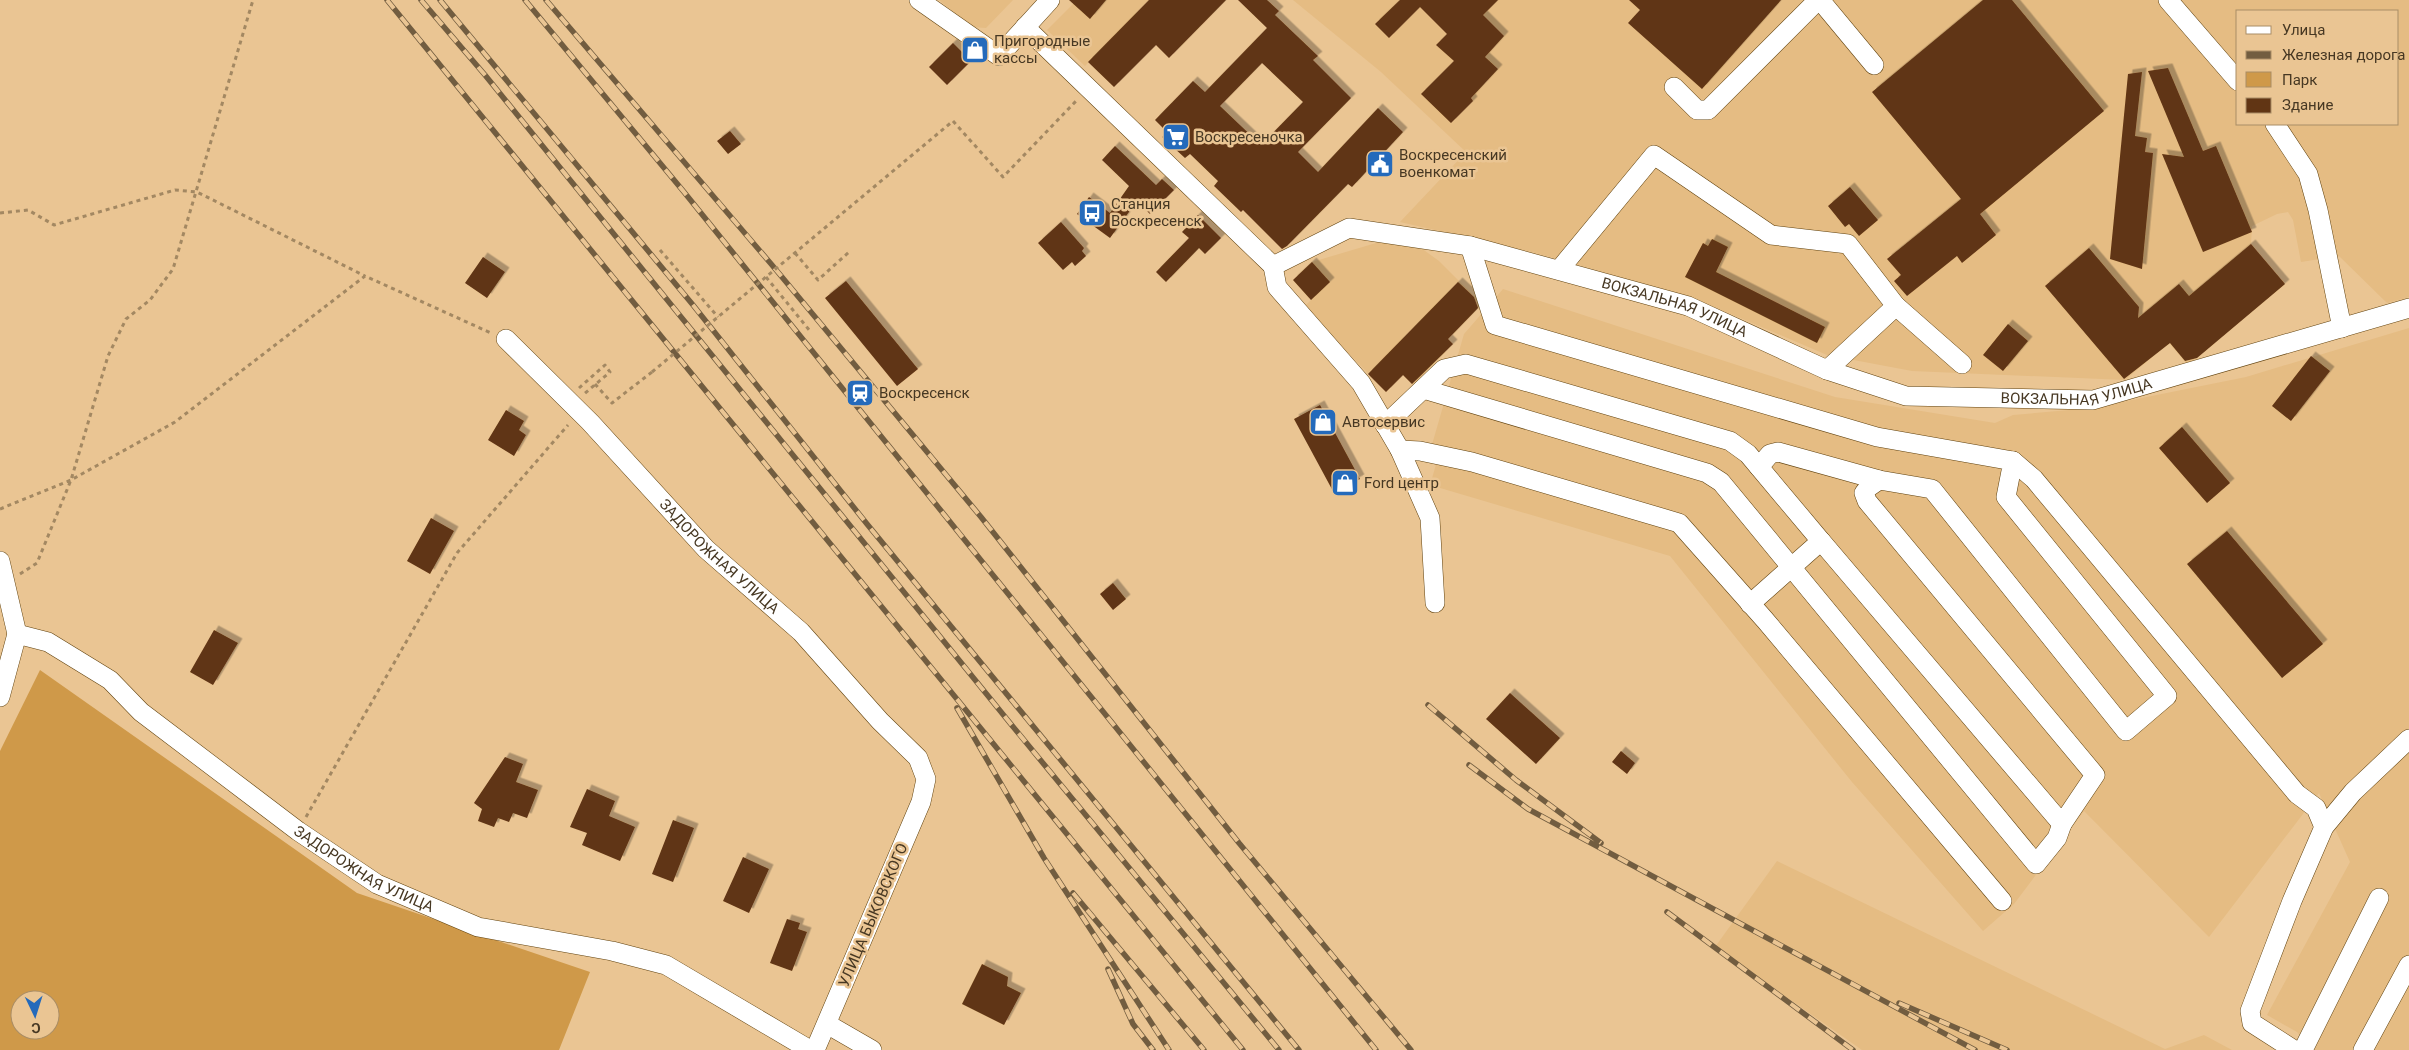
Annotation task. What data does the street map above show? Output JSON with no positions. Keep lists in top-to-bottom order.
{
  "streets": {
    "street": ["ВОКЗАЛЬНАЯ УЛИЦА", "ЗАДОРОЖНАЯ УЛИЦА", "УЛИЦА БЫКОВСКОГО"]
  },
  "crossings": [
    ["ЗАДОРОЖНАЯ УЛИЦА", "УЛИЦА БЫКОВСКОГО"]
  ],
  "places": {
    "shop": ["Пригородные кассы", "Автосервис", "Ford центр"],
    "supermarket": ["Воскресеночка"],
    "public building": ["Воскресенский военкомат"],
    "bus stop": ["Станция Воскресенск"],
    "station": ["Воскресенск"]
  },
  "legend": [
    "Улица",
    "Железная дорога",
    "Парк",
    "Здание"
  ],
  "north": "bottom"
}
